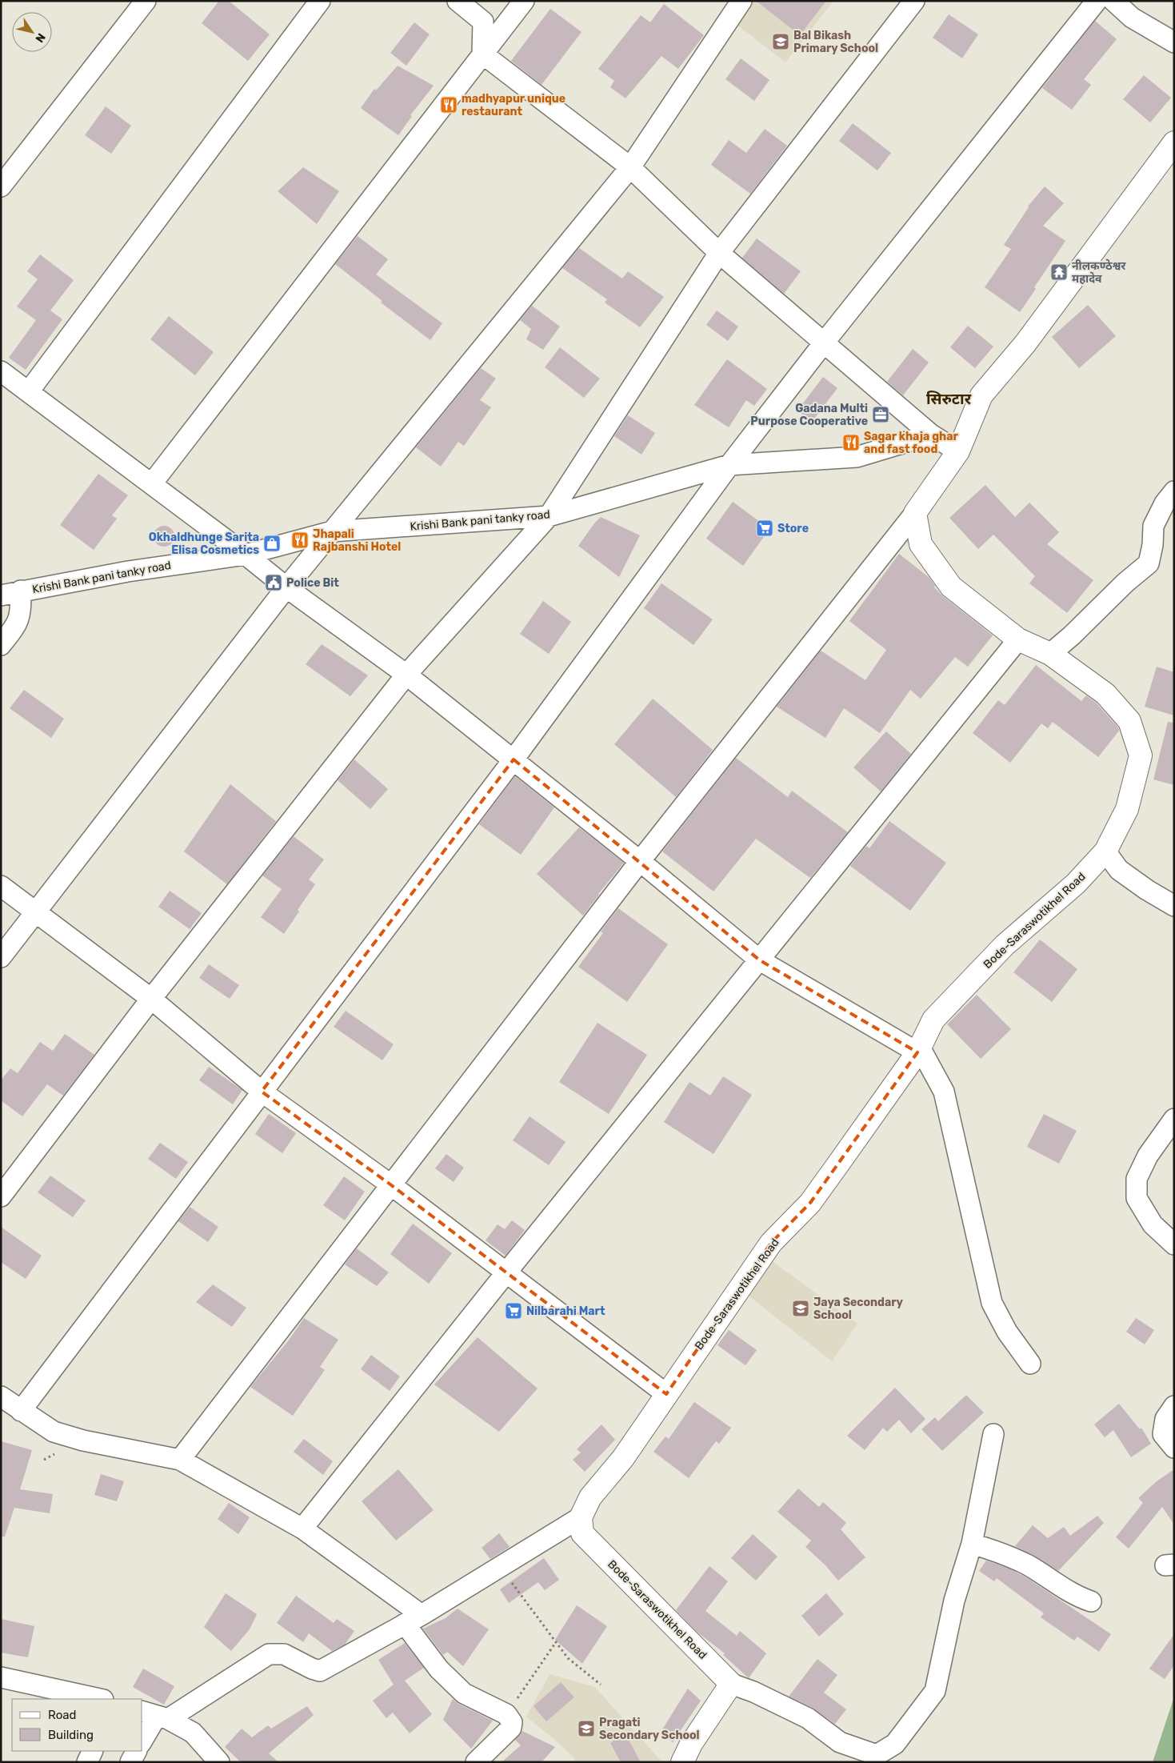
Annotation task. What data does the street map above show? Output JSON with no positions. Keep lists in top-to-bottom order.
{
  "streets": {
    "street": ["Krishi Bank pani tanky road", "Bode-Saraswotikhel Road"]
  },
  "districts": ["सिरुटार"],
  "places": {
    "school or university": ["Bal Bikash Primary School", "Jaya Secondary School", "Pragati Secondary School"],
    "restaurant": ["madhyapur unique restaurant", "Sagar khaja ghar and fast food", "Jhapali Rajbanshi Hotel"],
    "temple": ["नीलकण्ठेश्वर महादेव"],
    "office": ["Gadana Multi Purpose Cooperative"],
    "supermarket": ["Store", "Nilbarahi Mart"],
    "shop": ["Okhaldhunge Sarita Elisa Cosmetics"],
    "public building": ["Police Bit"]
  },
  "legend": ["Road", "Building"],
  "north": "bottom right"
}
